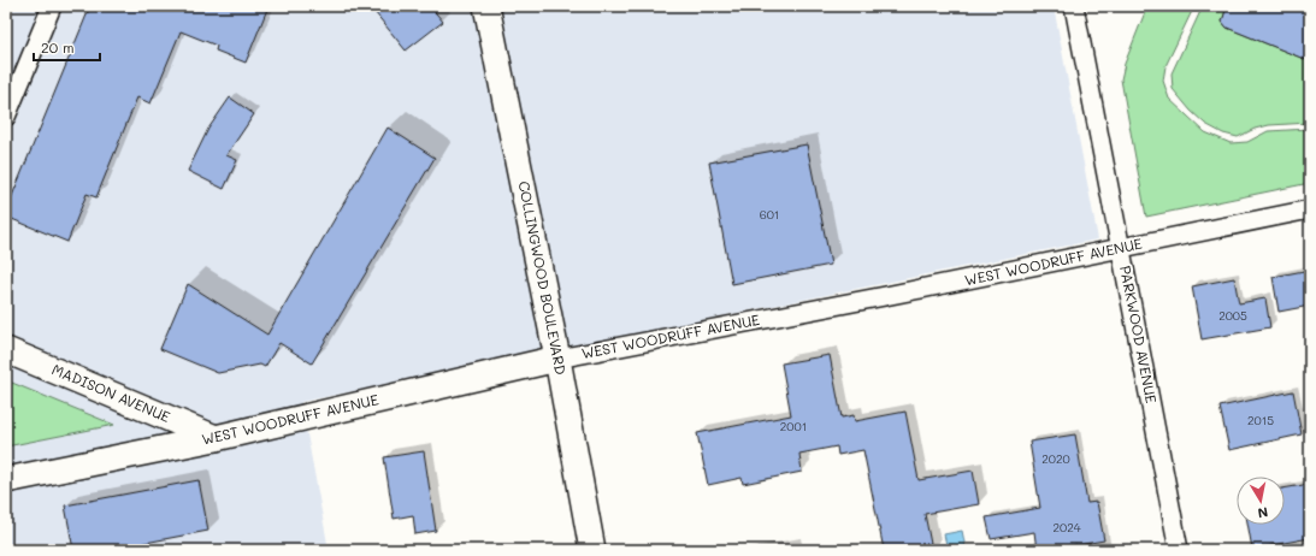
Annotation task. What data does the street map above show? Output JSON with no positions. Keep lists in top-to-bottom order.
{
  "streets": {
    "street": [
      "WEST WOODRUFF AVENUE",
      "COLLINGWOOD BOULEVARD",
      "PARKWOOD AVENUE",
      "MADISON AVENUE"
    ]
  },
  "crossings": [
    ["WEST WOODRUFF AVENUE", "COLLINGWOOD BOULEVARD"],
    ["WEST WOODRUFF AVENUE", "PARKWOOD AVENUE"],
    ["WEST WOODRUFF AVENUE", "MADISON AVENUE"]
  ],
  "house_numbers": [
    "601",
    "2005",
    "2015",
    "2001",
    "2020",
    "2024"
  ],
  "scale_bar": "20 m",
  "north": "bottom"
}
